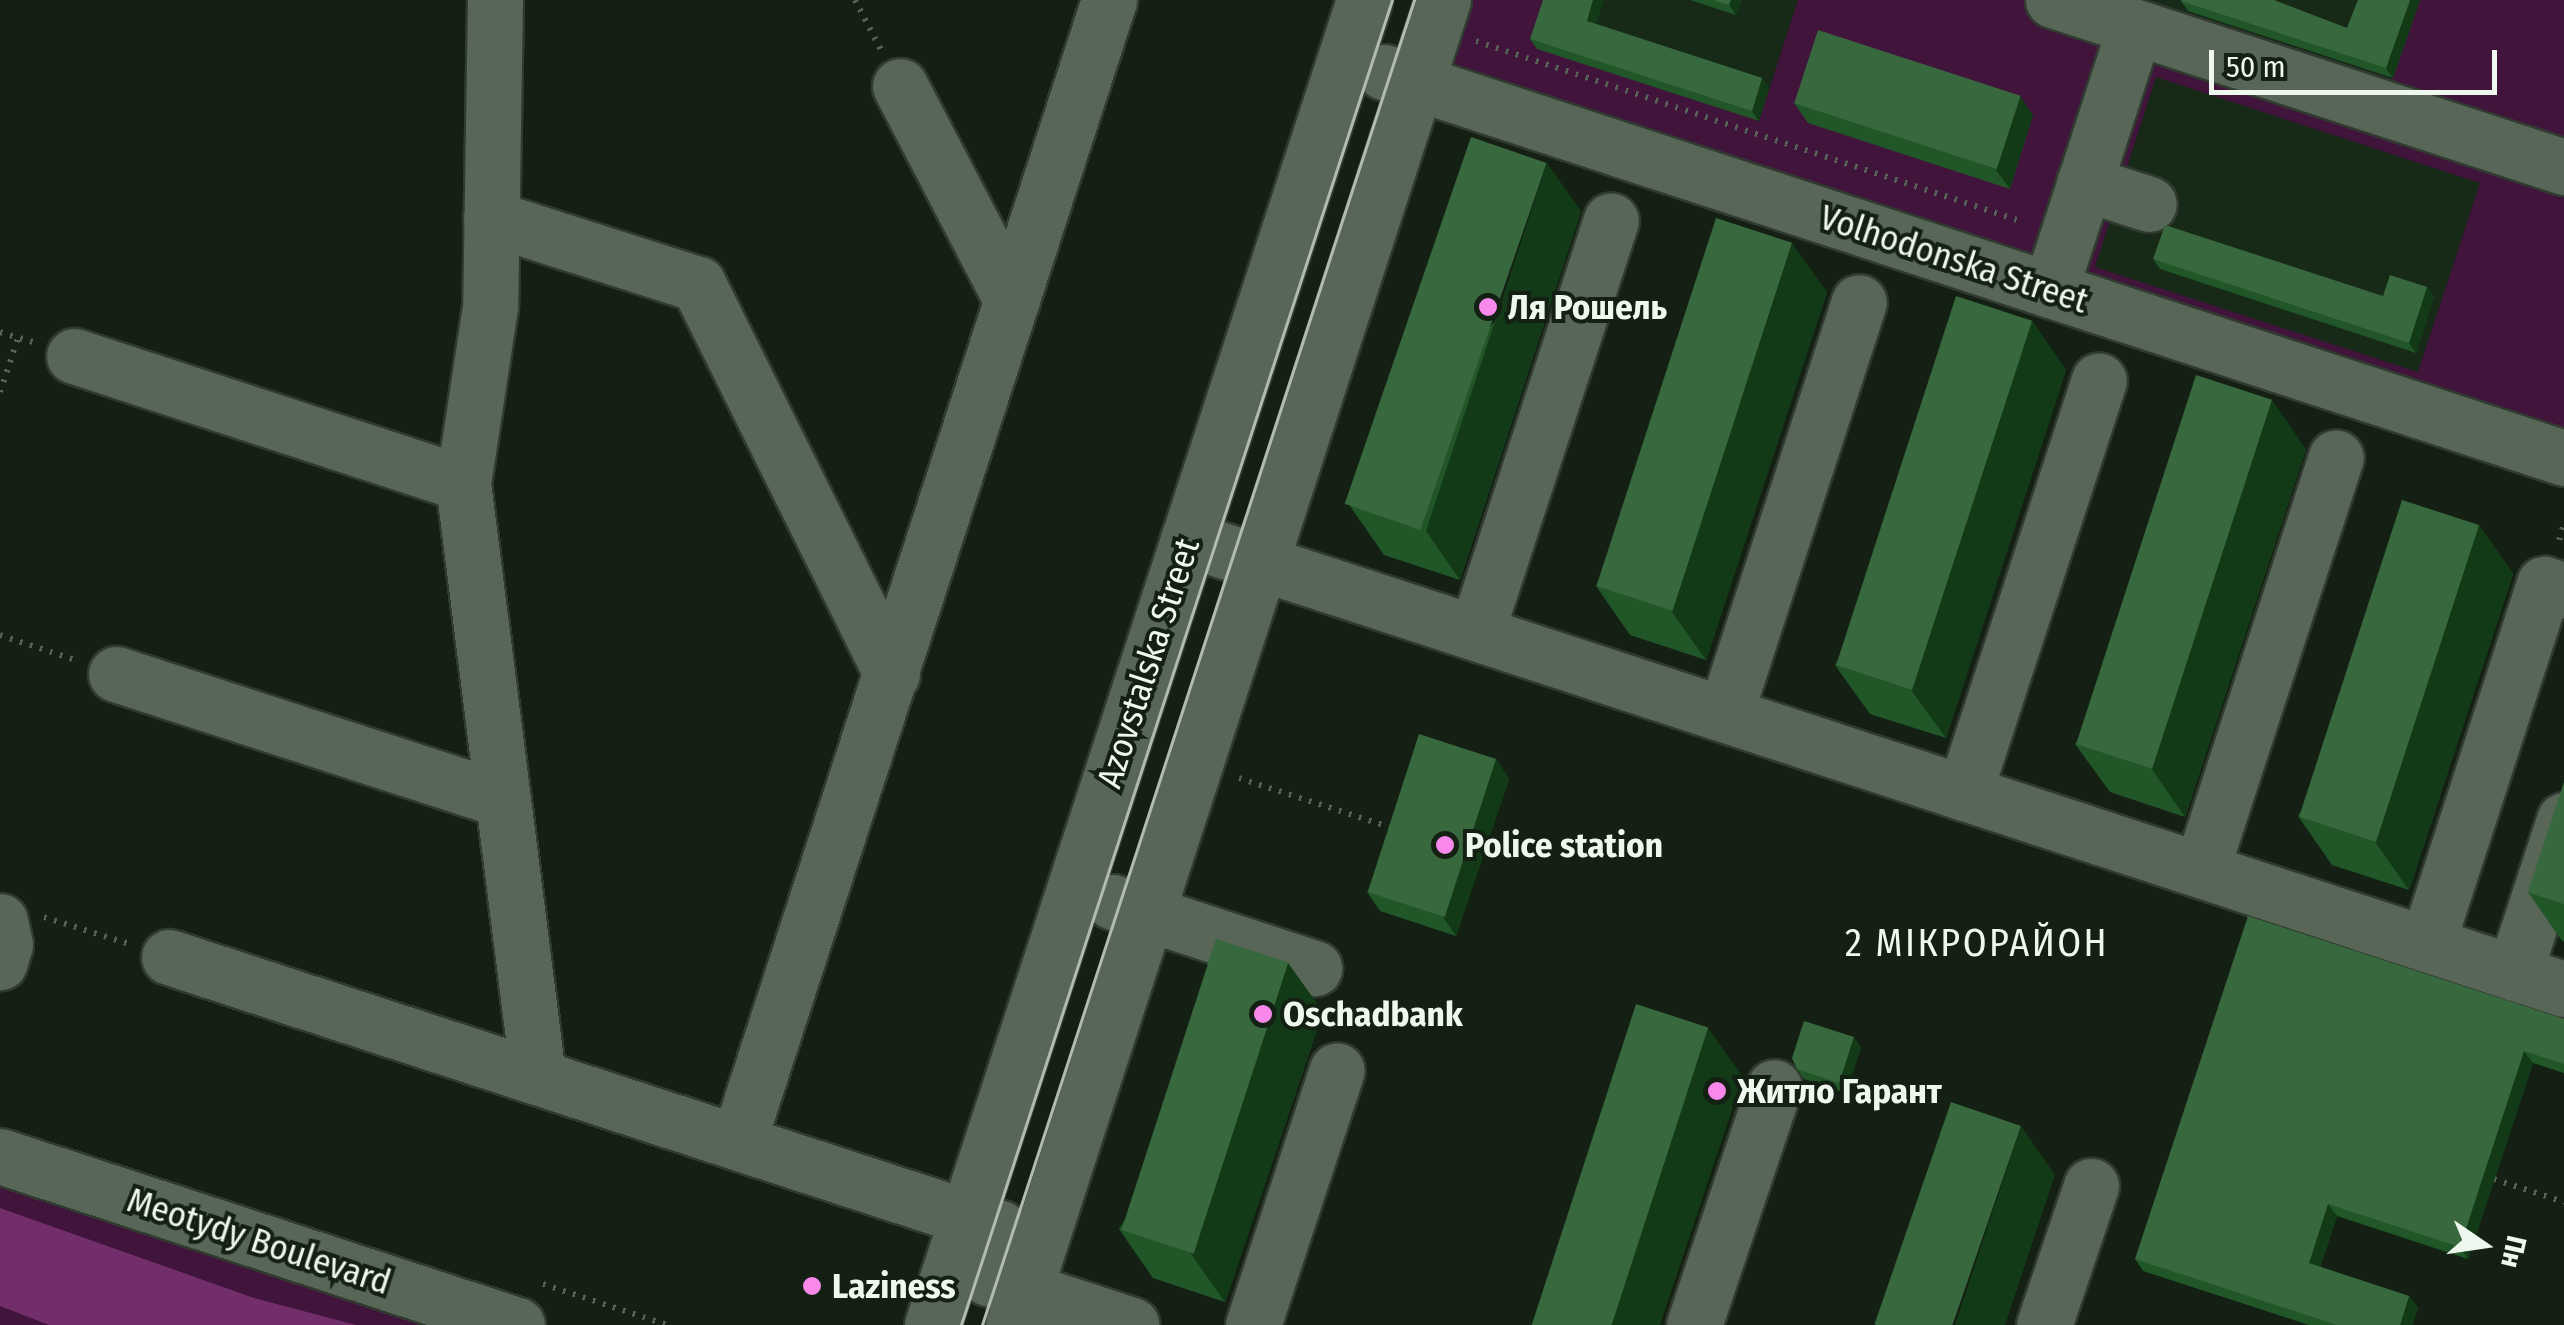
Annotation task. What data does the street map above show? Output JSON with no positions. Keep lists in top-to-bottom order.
{
  "streets": {
    "street": ["Volhodonska Street", "Azovstalska Street", "Meotydy Boulevard"]
  },
  "crossings": [
    ["Volhodonska Street", "Azovstalska Street"]
  ],
  "districts": ["2 МІКРОРАЙОН"],
  "places": [
    "Ля Рошель",
    "Police station",
    "Oschadbank",
    "Житло Гарант",
    "Laziness"
  ],
  "scale_bar": "50 m",
  "north": "right"
}
